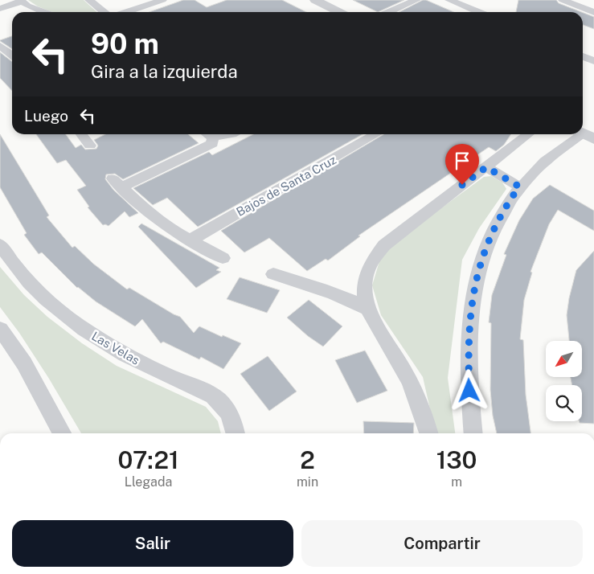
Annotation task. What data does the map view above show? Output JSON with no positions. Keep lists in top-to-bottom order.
{
  "streets": {
    "street": ["Bajos de Santa Cruz", "Las Velas"]
  },
  "north": "bottom left",
  "page": {
    "turn": ["90 m", "Gira a la izquierda"],
    "then": "Luego",
    "eta": [
      "07:21",
      "Llegada",
      "2",
      "min",
      "130",
      "m"
    ],
    "buttons": ["Salir", "Compartir"]
  }
}
